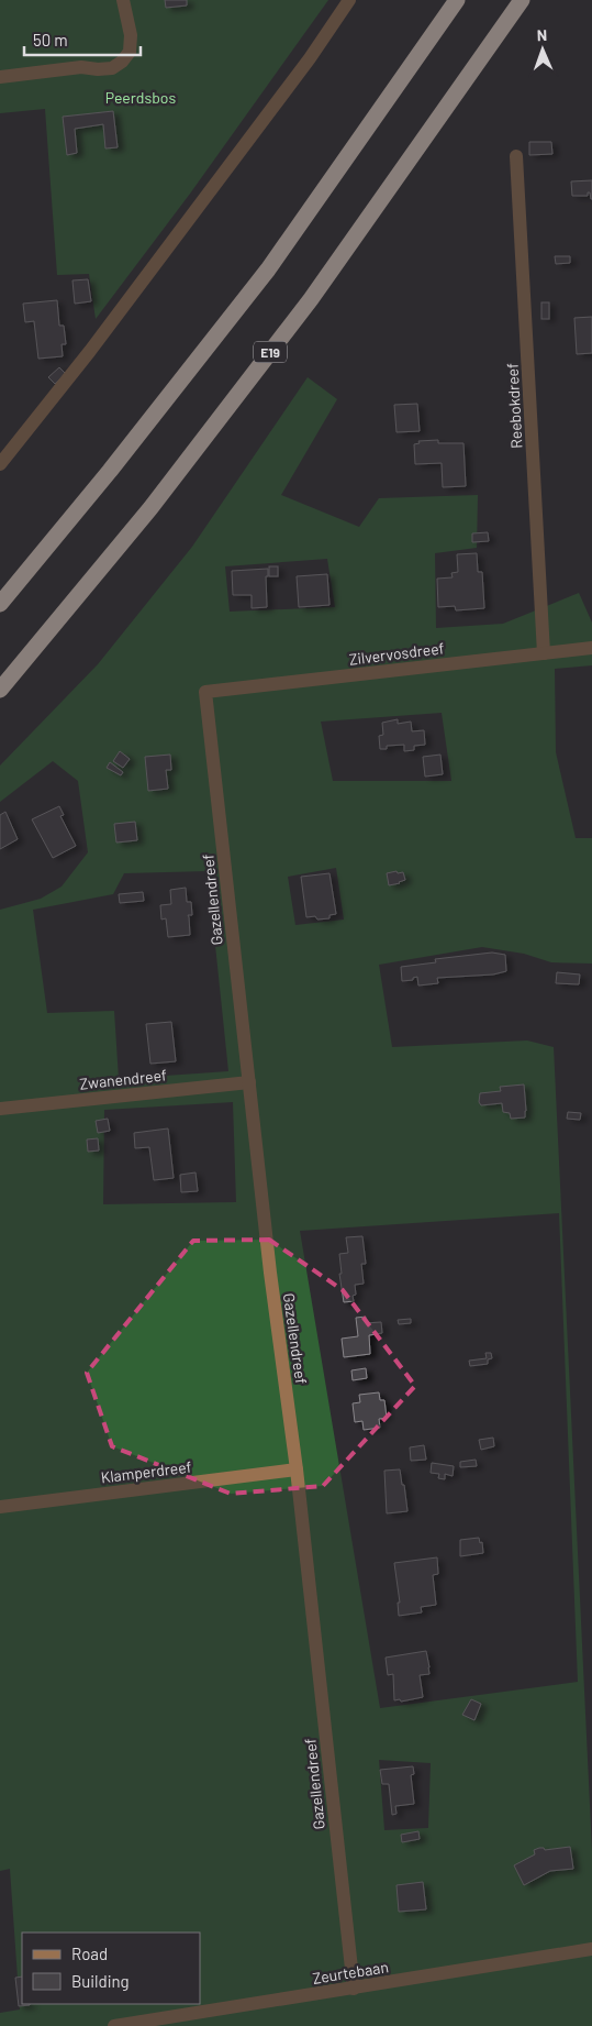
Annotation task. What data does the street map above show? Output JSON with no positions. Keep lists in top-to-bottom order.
{
  "streets": {
    "highway": ["E19"],
    "street": [
      "Reebokdreef",
      "Zilvervosdreef",
      "Gazellendreef",
      "Zwanendreef",
      "Klamperdreef",
      "Zeurtebaan"
    ]
  },
  "crossings": [
    ["Reebokdreef", "Zilvervosdreef"],
    ["Zilvervosdreef", "Gazellendreef"],
    ["Gazellendreef", "Zwanendreef"],
    ["Gazellendreef", "Klamperdreef"],
    ["Gazellendreef", "Zeurtebaan"]
  ],
  "parks": ["Peerdsbos"],
  "legend": ["Road", "Building"],
  "scale_bar": "50 m",
  "north": "top"
}
